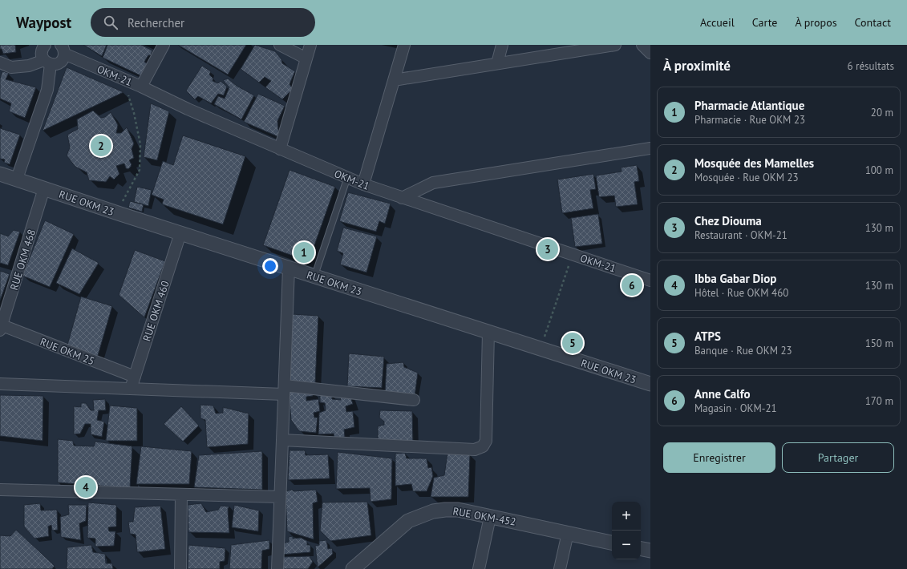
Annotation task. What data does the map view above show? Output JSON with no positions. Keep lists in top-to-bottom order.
{
  "streets": {
    "street": [
      "OKM-21",
      "RUE OKM 23",
      "RUE OKM 468",
      "RUE OKM 460",
      "RUE OKM 25",
      "RUE OKM-452"
    ]
  },
  "crossings": [
    ["RUE OKM 23", "RUE OKM 468"],
    ["RUE OKM 23", "RUE OKM 460"],
    ["RUE OKM 468", "RUE OKM 25"],
    ["RUE OKM 460", "RUE OKM 25"]
  ],
  "page": {
    "header": "Waypost",
    "search": "Rechercher",
    "nav": [
      "Accueil",
      "Carte",
      "À propos",
      "Contact"
    ],
    "heading": ["À proximité", "6 résultats"],
    "list": [
      {
        "mark": "1",
        "name": "Pharmacie Atlantique",
        "note": "Pharmacie · Rue OKM 23",
        "value": "20 m"
      },
      {
        "mark": "2",
        "name": "Mosquée des Mamelles",
        "note": "Mosquée · Rue OKM 23",
        "value": "100 m"
      },
      {
        "mark": "3",
        "name": "Chez Diouma",
        "note": "Restaurant · OKM-21",
        "value": "130 m"
      },
      {
        "mark": "4",
        "name": "Ibba Gabar Diop",
        "note": "Hôtel · Rue OKM 460",
        "value": "130 m"
      },
      {
        "mark": "5",
        "name": "ATPS",
        "note": "Banque · Rue OKM 23",
        "value": "150 m"
      },
      {
        "mark": "6",
        "name": "Anne Calfo",
        "note": "Magasin · OKM-21",
        "value": "170 m"
      }
    ],
    "pins": [
      "2",
      "3",
      "1",
      "6",
      "5",
      "4"
    ],
    "buttons": ["Enregistrer", "Partager"],
    "map_buttons": ["+", "−"]
  }
}
